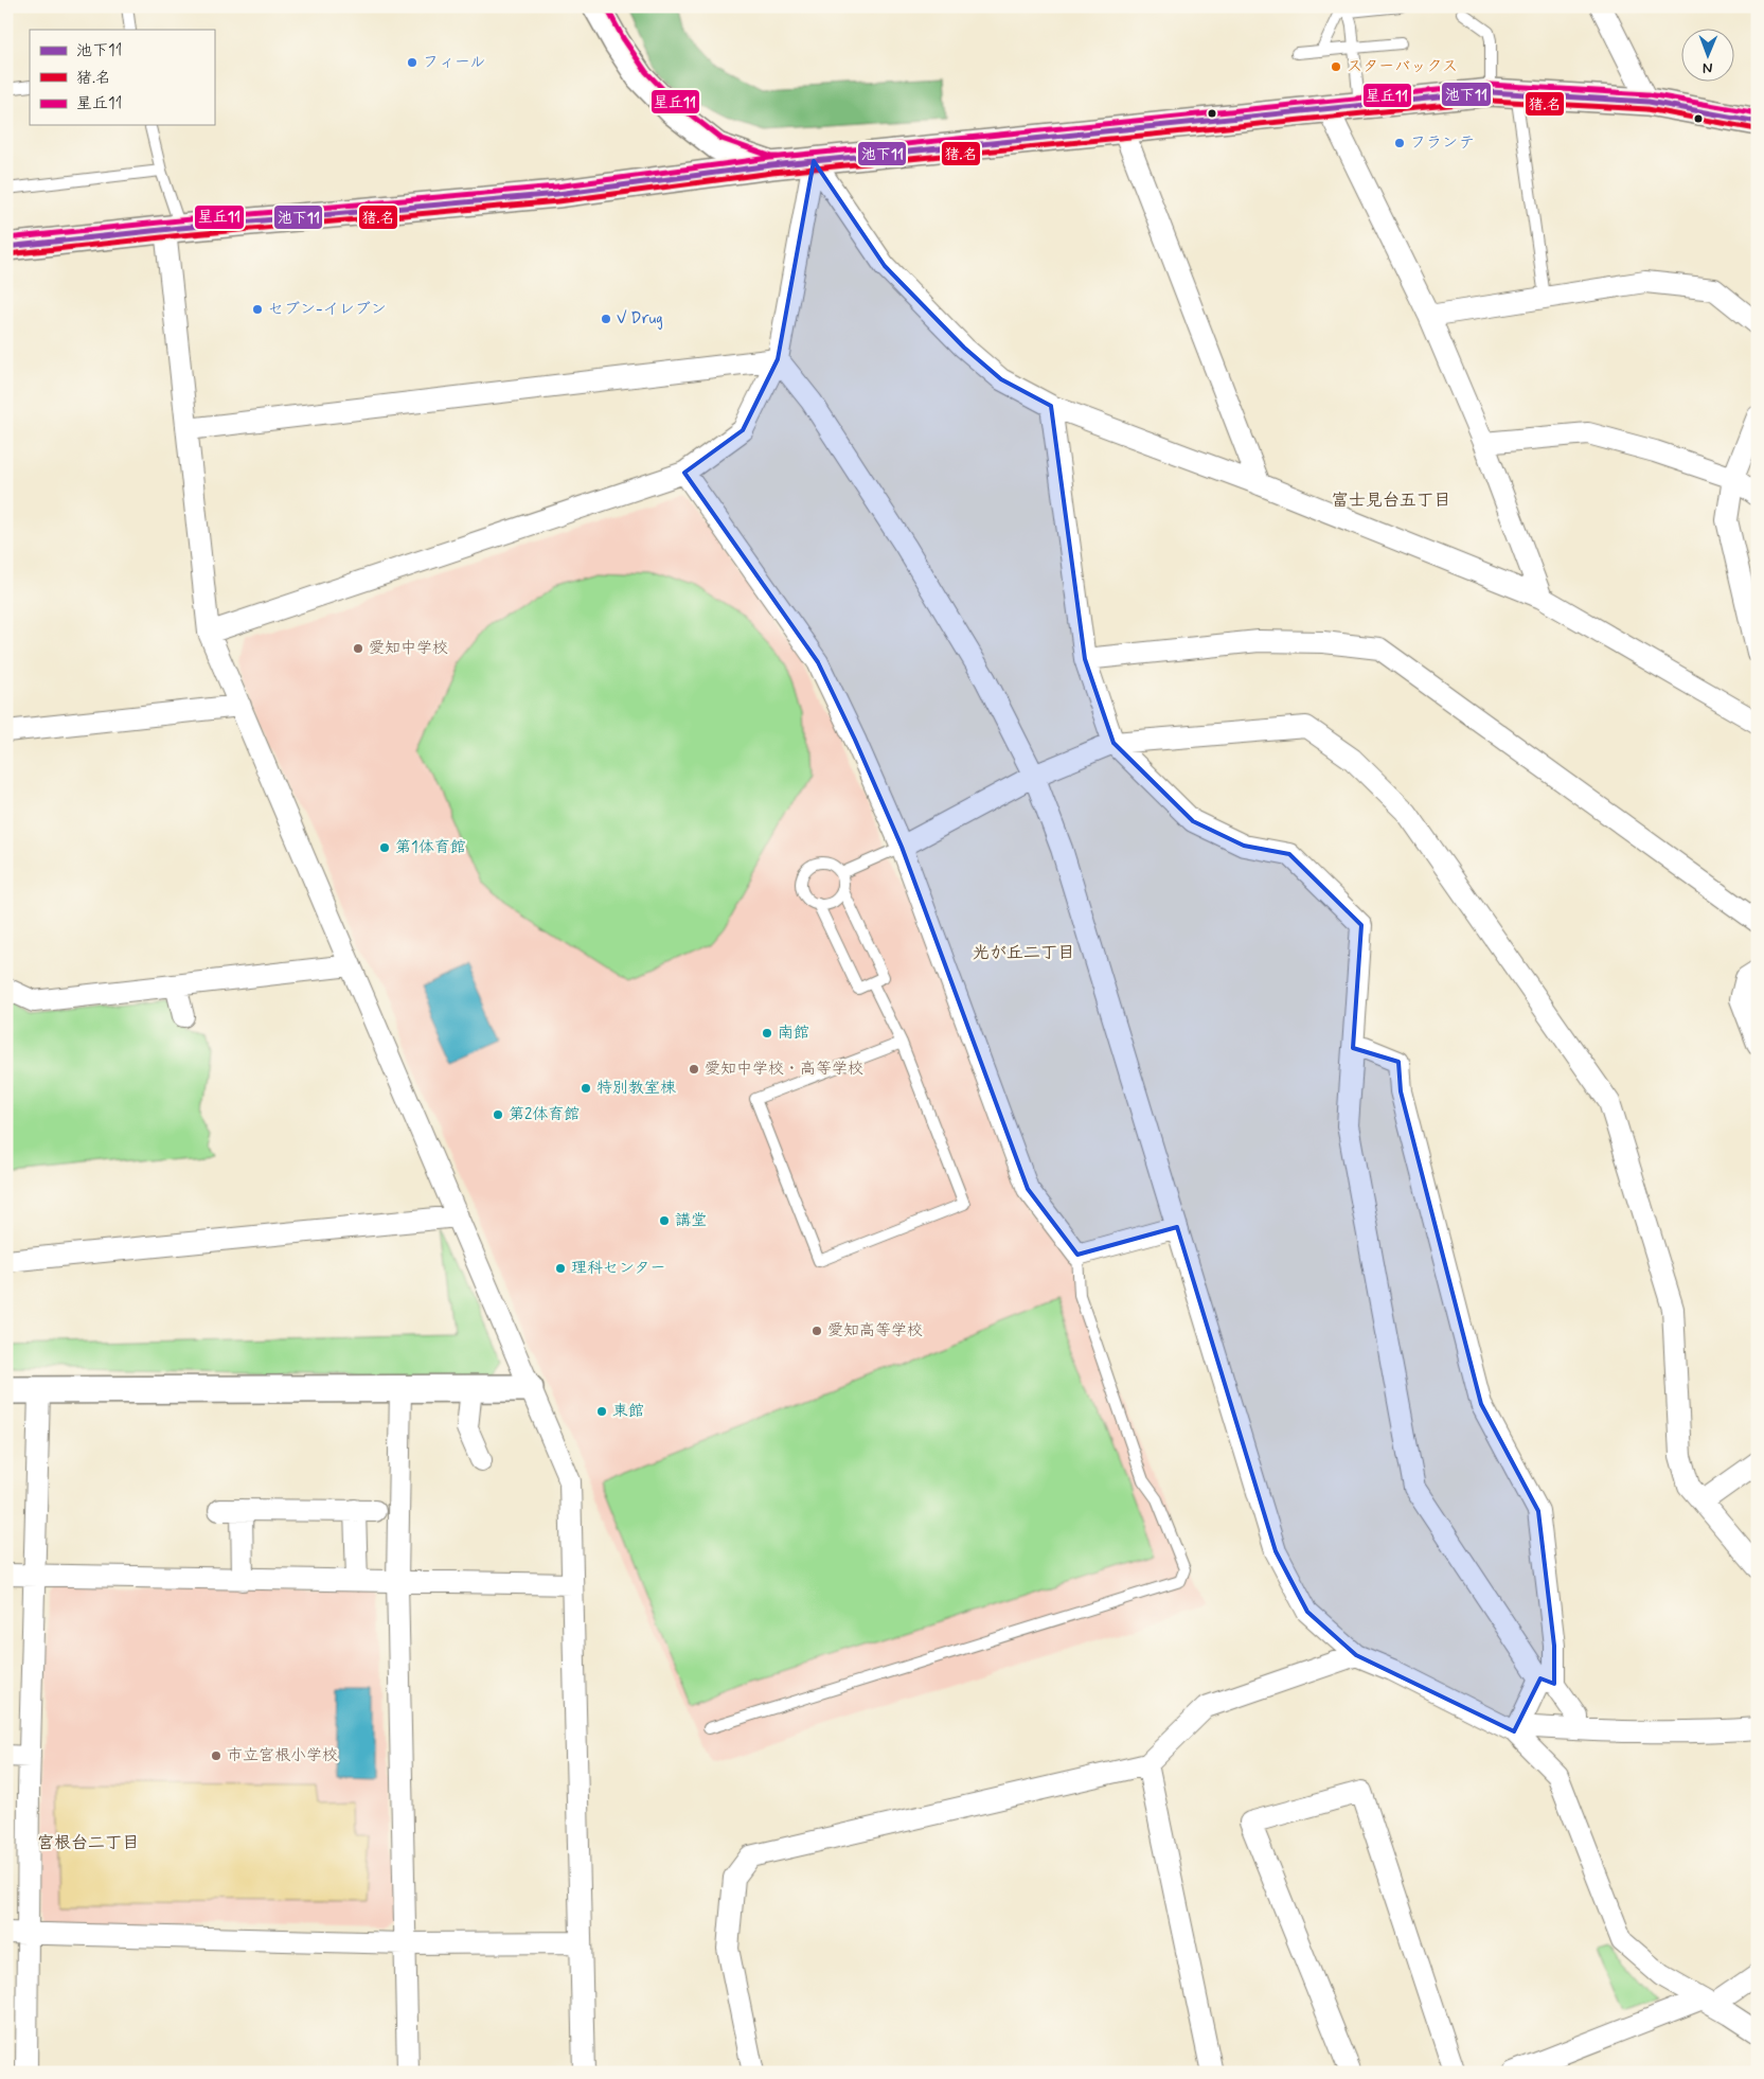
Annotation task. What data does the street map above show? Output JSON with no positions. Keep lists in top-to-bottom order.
{
  "districts": ["富士見台五丁目", "光が丘二丁目", "宮根台二丁目"],
  "places": [
    "フィール",
    "スターバックス",
    "フランテ",
    "セブン-イレブン",
    "V Drug",
    "愛知中学校",
    "第1体育館",
    "南館",
    "愛知中学校・高等学校",
    "特別教室棟",
    "第2体育館",
    "講堂",
    "理科センター",
    "愛知高等学校",
    "東館",
    "市立宮根小学校"
  ],
  "lines": ["transit line 星丘11", "transit line 池下11", "transit line 猪.名"],
  "legend": ["池下11", "猪.名", "星丘11"],
  "north": "bottom"
}
